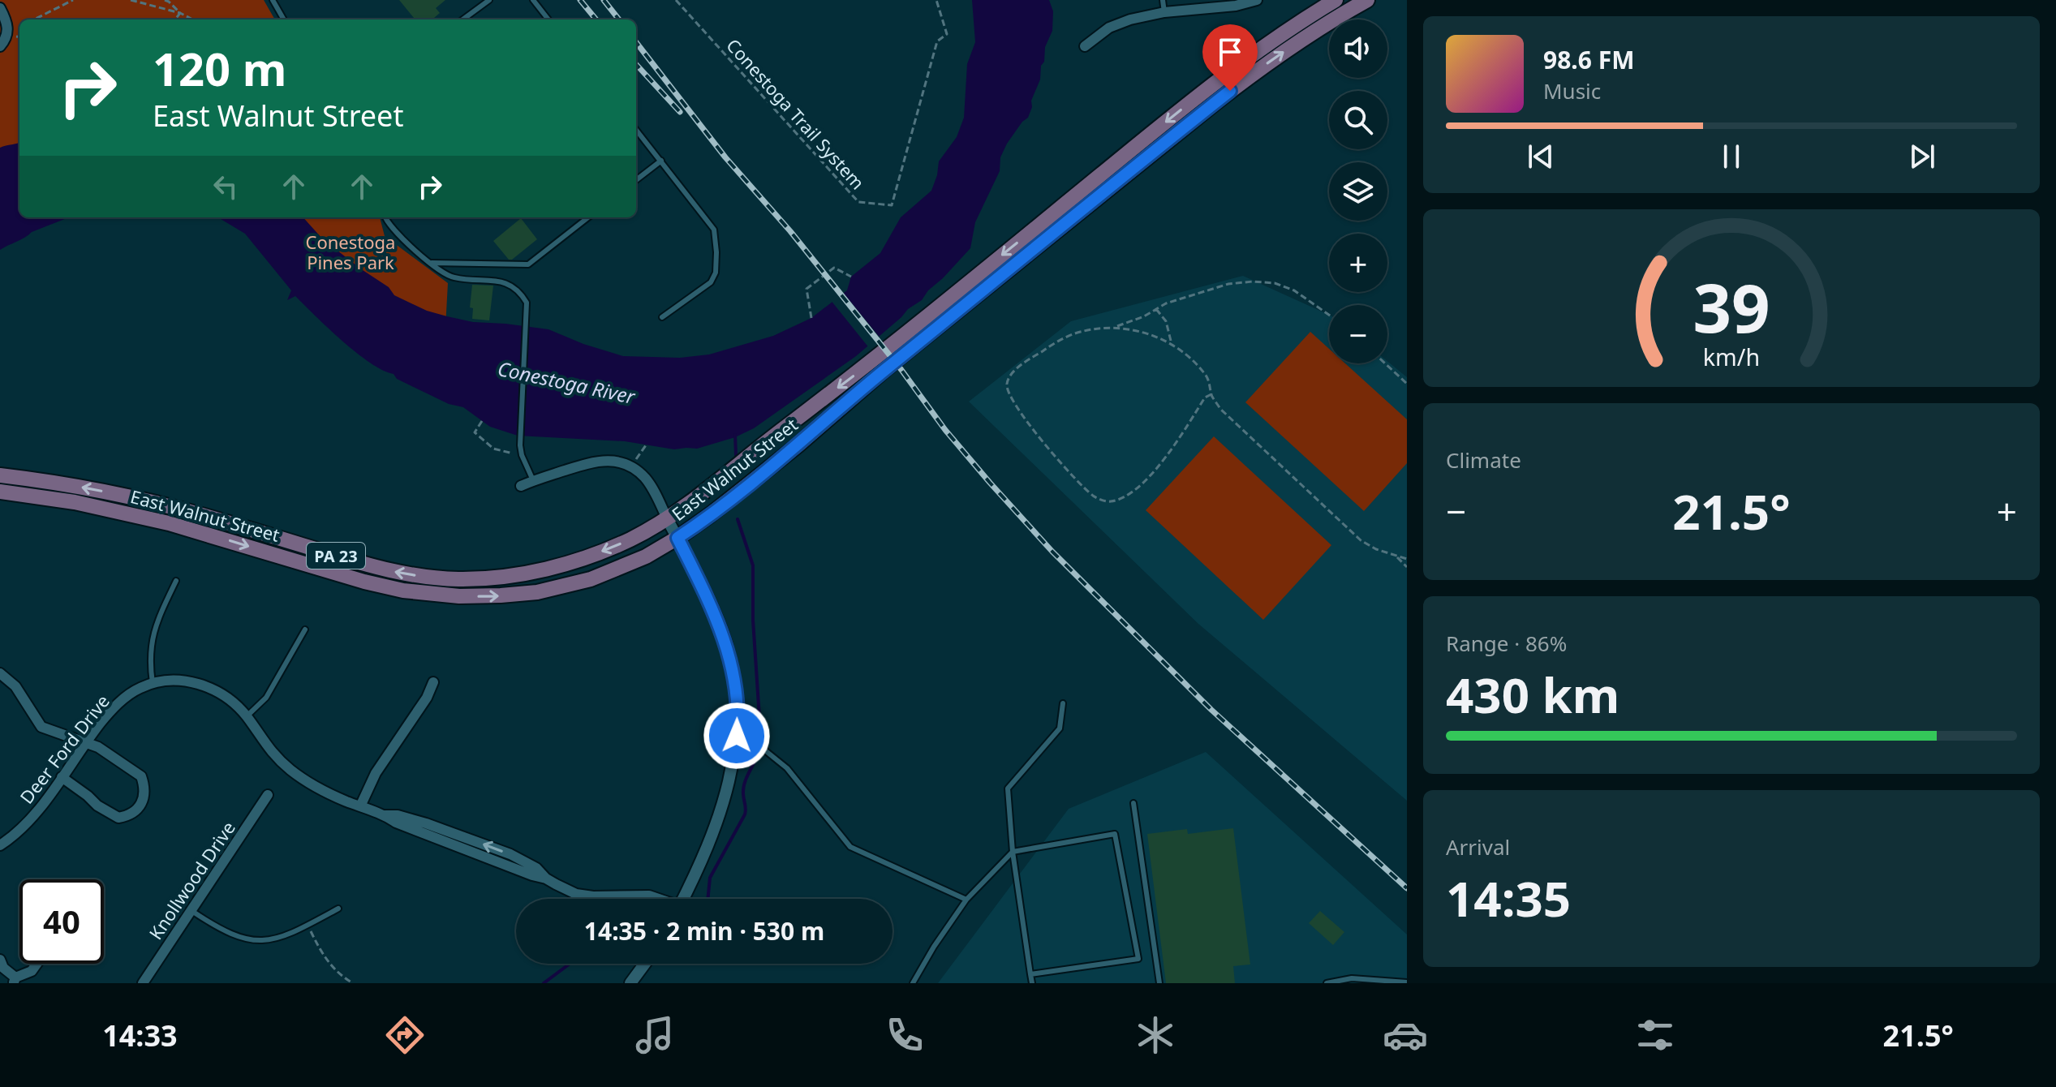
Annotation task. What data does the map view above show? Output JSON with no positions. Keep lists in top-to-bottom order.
{
  "streets": {
    "main road": ["East Walnut Street", "PA 23"],
    "street": ["Deer Ford Drive", "Knollwood Drive"],
    "path": ["Conestoga Trail System"]
  },
  "water": ["Conestoga River"],
  "parks": ["Conestoga Pines Park"],
  "page": {
    "map_buttons": ["+", "−"],
    "turn": ["120 m", "East Walnut Street"],
    "song": ["98.6 FM", "Music"],
    "tile": [
      "Climate",
      ["Range · 86%", "430 km"],
      ["Arrival", "14:35"]
    ],
    "heat": ["−", "21.5°", "+"],
    "limit": "40",
    "trip": "14:35 · 2 min · 530 m",
    "tabs": ["14:33", "21.5°"],
    "gauge": ["39", "km/h"]
  }
}
